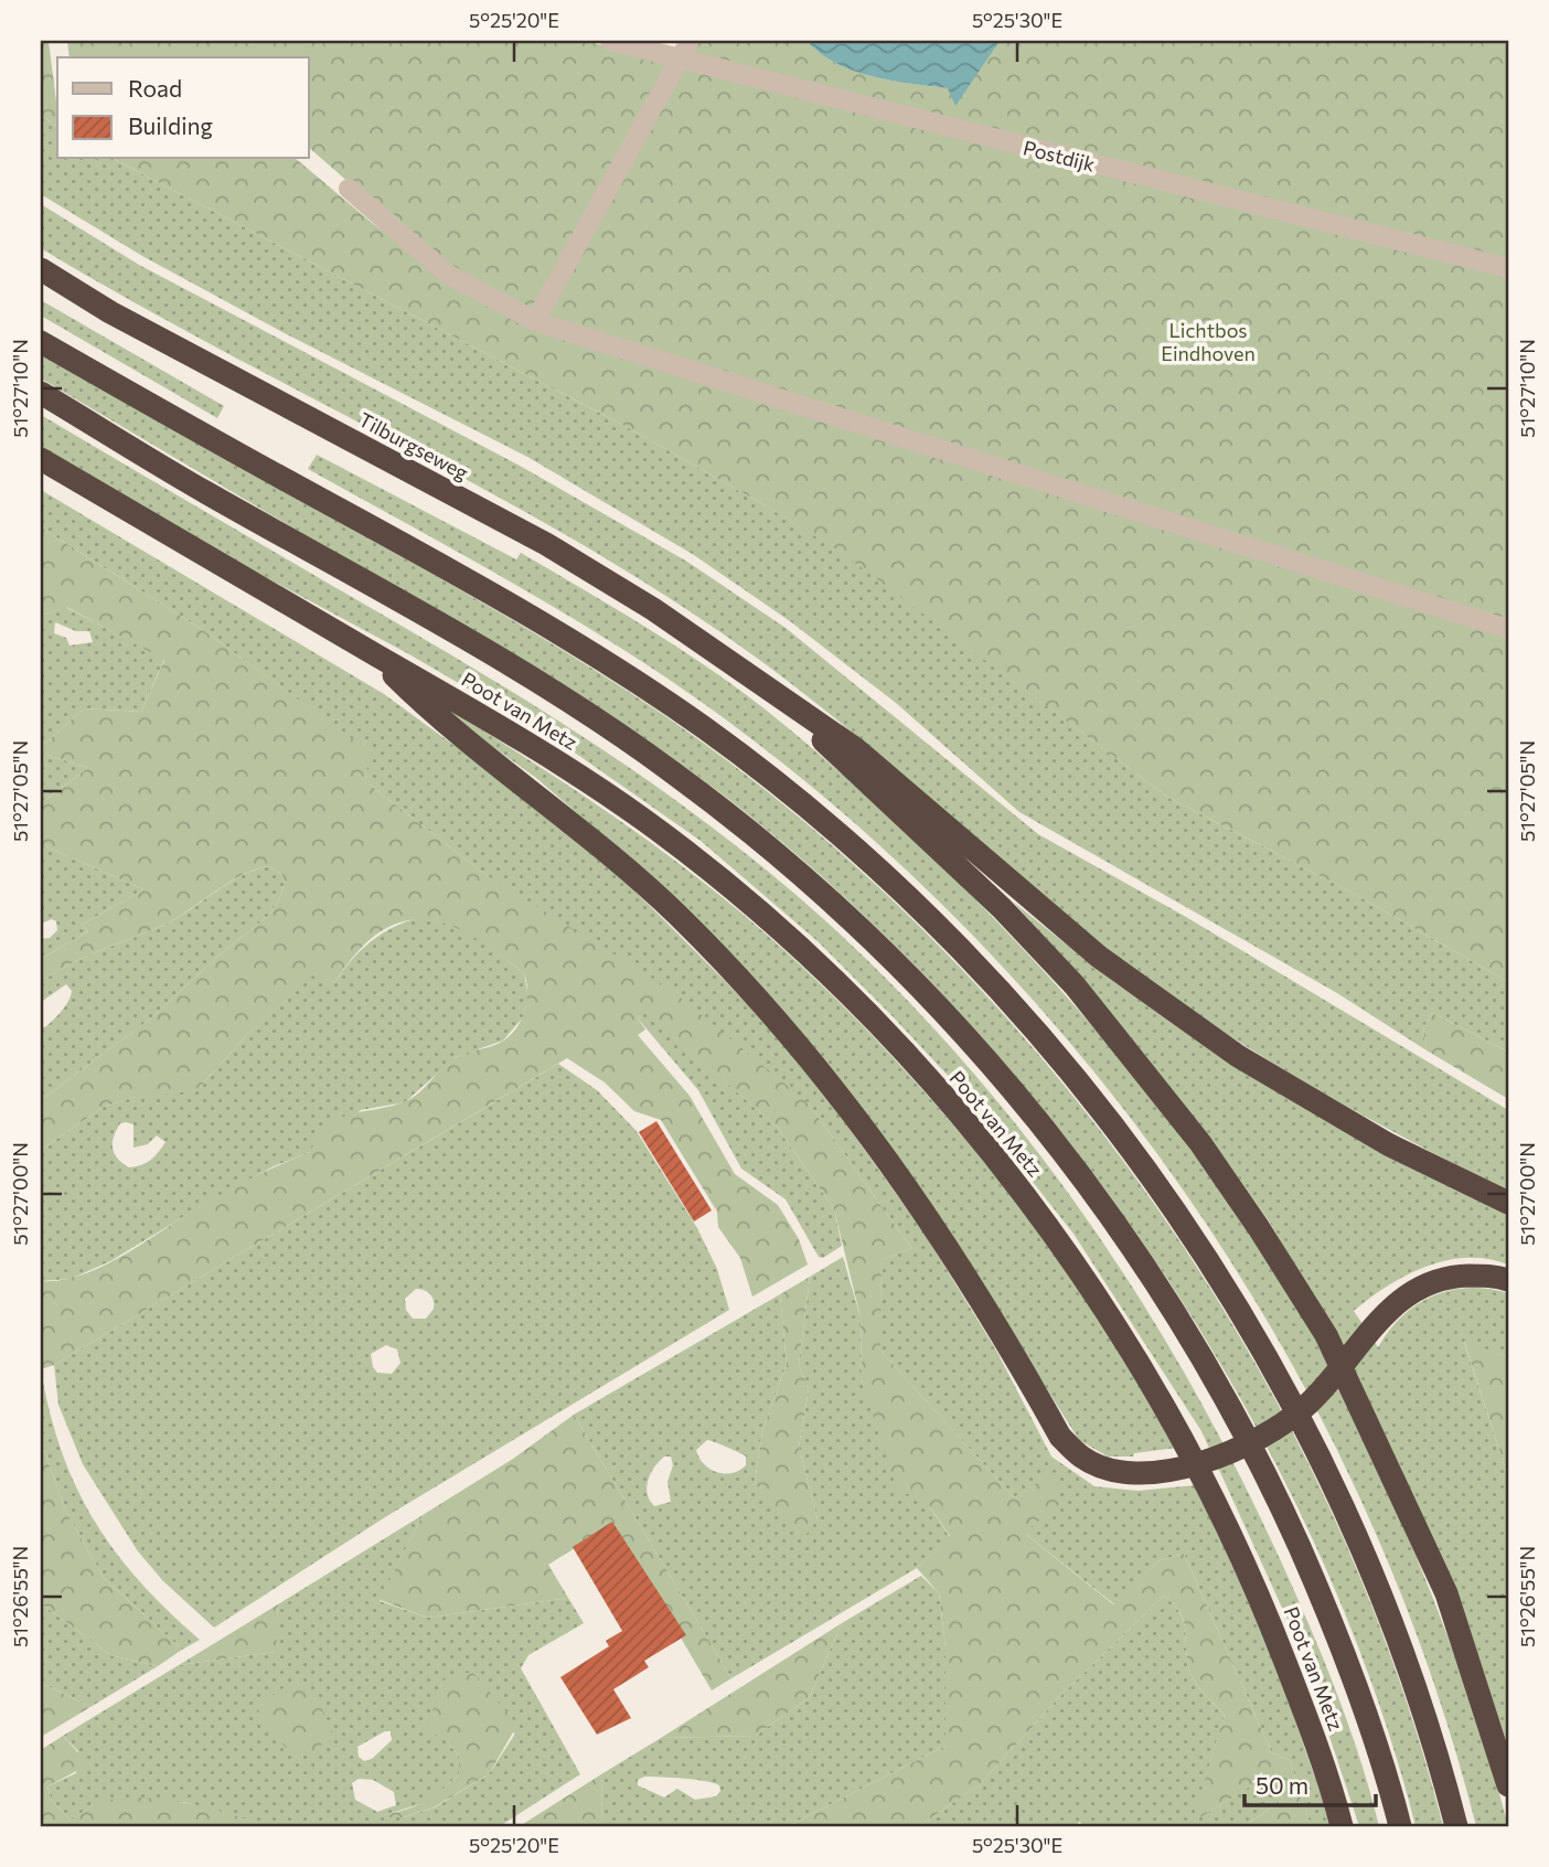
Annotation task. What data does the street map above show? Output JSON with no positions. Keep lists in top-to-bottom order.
{
  "streets": {
    "highway": ["Tilburgseweg", "Poot van Metz"],
    "street": ["Postdijk"]
  },
  "parks": ["Lichtbos Eindhoven"],
  "legend": ["Road", "Building"],
  "scale_bar": "50 m",
  "coordinates": [
    "5°25'20\"E",
    "5°25'30\"E",
    "51°27'10\"N",
    "51°27'05\"N",
    "51°27'00\"N",
    "51°26'55\"N"
  ]
}
